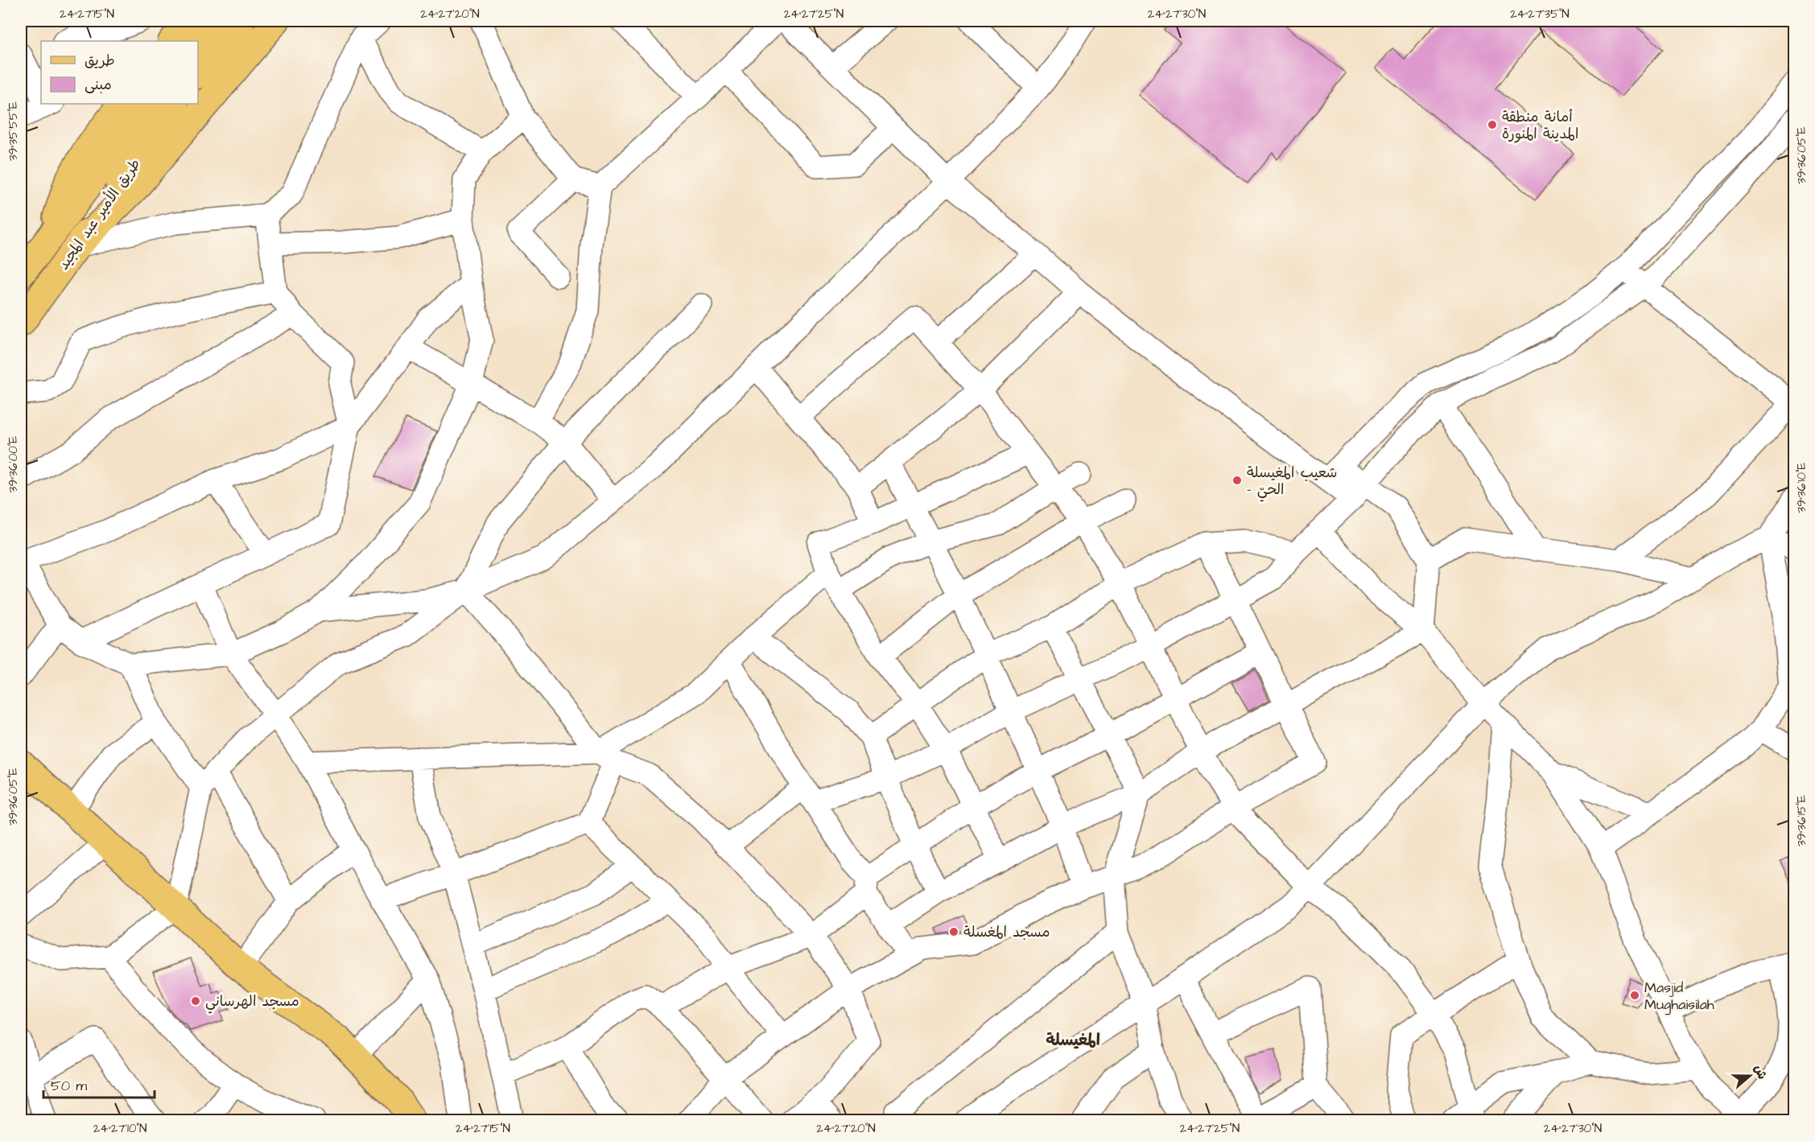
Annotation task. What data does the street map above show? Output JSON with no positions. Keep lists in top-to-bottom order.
{
  "streets": {
    "main road": ["طريق الأمير عبد المجيد"]
  },
  "districts": ["المغيسلة"],
  "places": [
    "أمانة منطقة المدينة المنورة",
    "شعيب المغيسلة - الحيّ",
    "مسجد المغسلة",
    "Masjid Mughaisilah",
    "مسجد الهرساني"
  ],
  "legend": ["طريق", "مبنى"],
  "scale_bar": "50 m",
  "north": "right",
  "coordinates": [
    "24°27'15\"N",
    "24°27'20\"N",
    "24°27'25\"N",
    "24°27'30\"N",
    "24°27'35\"N",
    "39°35'55\"E",
    "39°36'05\"E",
    "39°36'00\"E",
    "39°36'10\"E",
    "39°36'15\"E",
    "24°27'10\"N"
  ]
}
